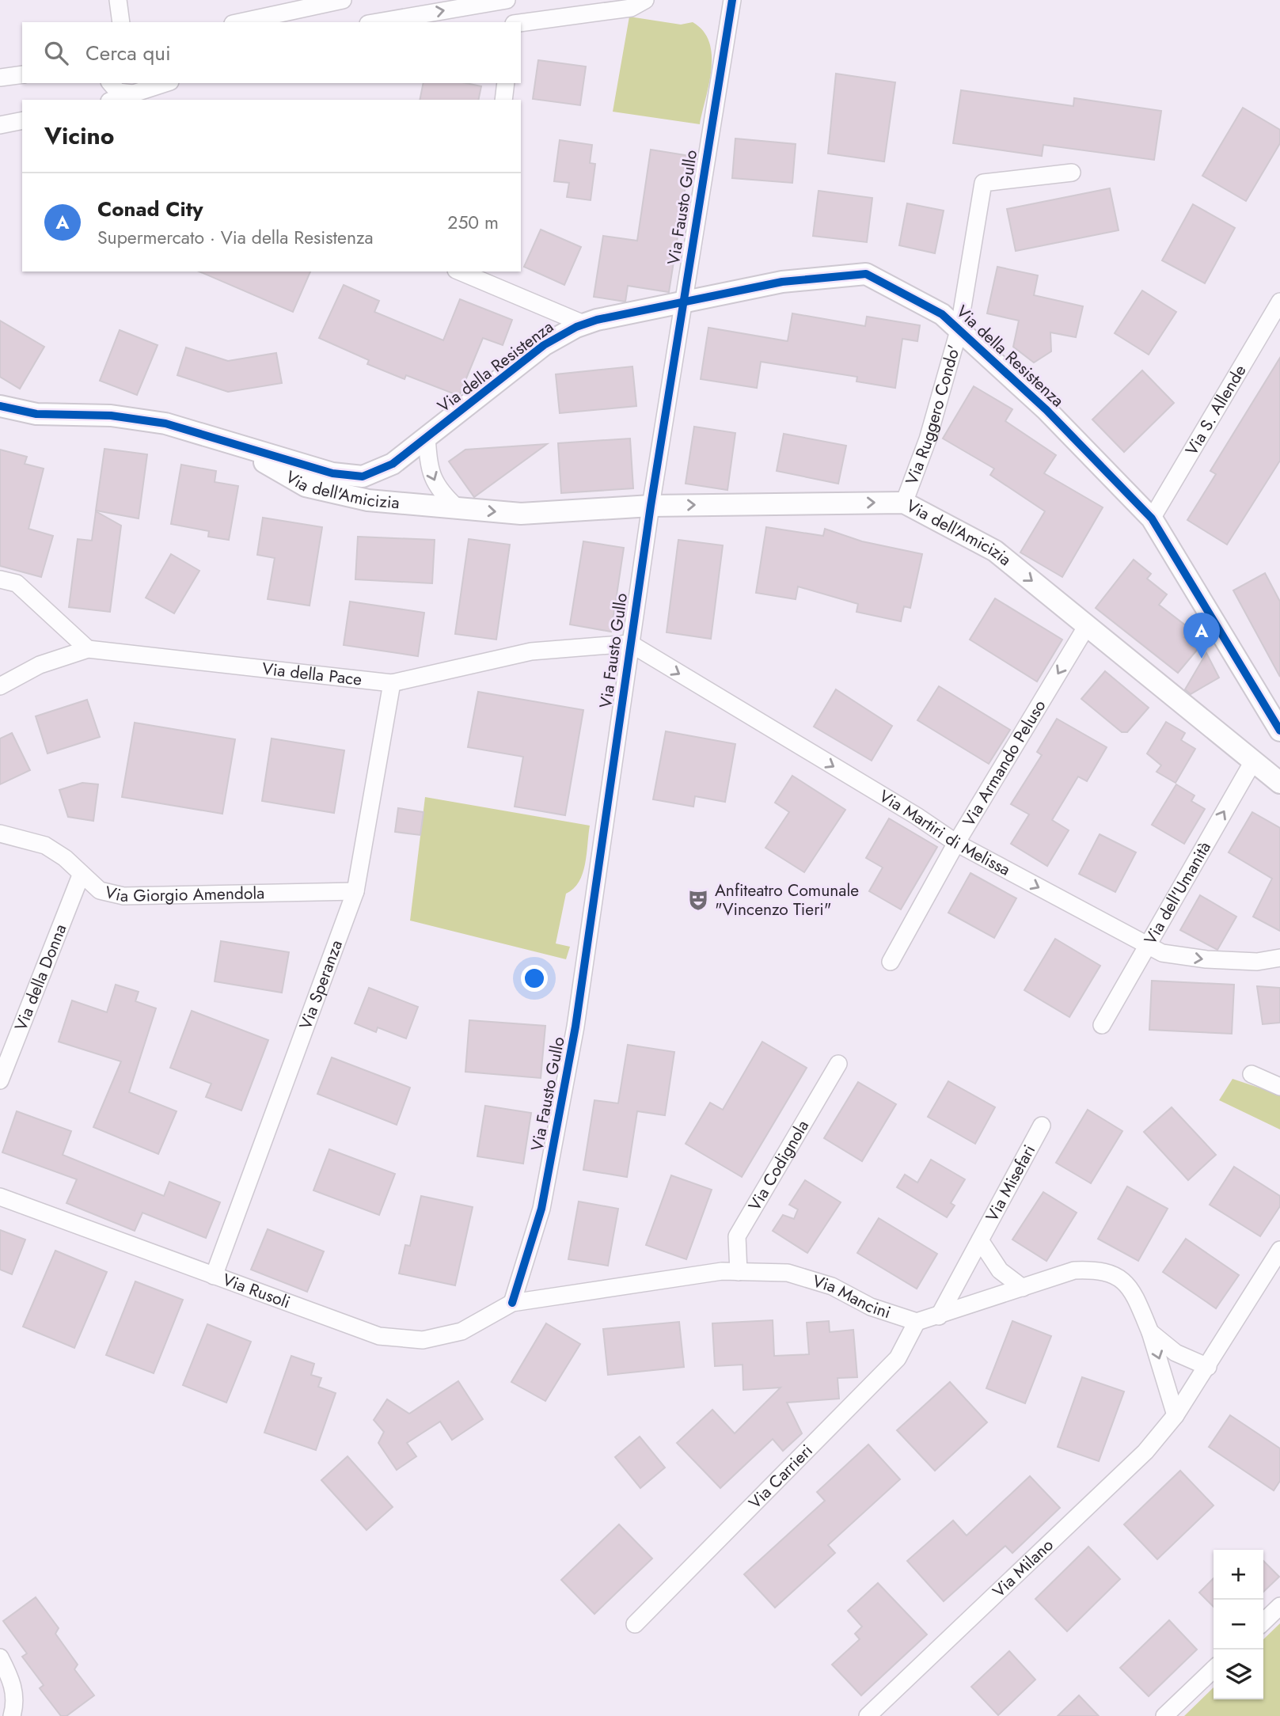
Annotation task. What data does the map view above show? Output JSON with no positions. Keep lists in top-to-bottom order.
{
  "streets": {
    "street": [
      "Via Fausto Gullo",
      "Via della Resistenza",
      "Via S. Allende",
      "Via Ruggero Condo'",
      "Via dell'Amicizia",
      "Via della Pace",
      "Via Armando Peluso",
      "Via Martiri di Melissa",
      "Via Giorgio Amendola",
      "Via dell'Umanità",
      "Via della Donna",
      "Via Speranza",
      "Via Codignola",
      "Via Misefari",
      "Via Rusoli",
      "Via Mancini",
      "Via Carrieri",
      "Via Milano"
    ]
  },
  "crossings": [
    ["Via Fausto Gullo", "Via della Resistenza"],
    ["Via Fausto Gullo", "Via dell'Amicizia"],
    ["Via Fausto Gullo", "Via della Pace"],
    ["Via Fausto Gullo", "Via Martiri di Melissa"],
    ["Via Fausto Gullo", "Via Rusoli"],
    ["Via Fausto Gullo", "Via Mancini"],
    ["Via della Resistenza", "Via S. Allende"],
    ["Via della Resistenza", "Via Ruggero Condo'"],
    ["Via della Resistenza", "Via dell'Amicizia"],
    ["Via Ruggero Condo'", "Via dell'Amicizia"],
    ["Via dell'Amicizia", "Via Armando Peluso"],
    ["Via dell'Amicizia", "Via dell'Umanità"],
    ["Via della Pace", "Via Martiri di Melissa"],
    ["Via della Pace", "Via Speranza"],
    ["Via Armando Peluso", "Via Martiri di Melissa"],
    ["Via Martiri di Melissa", "Via dell'Umanità"],
    ["Via Giorgio Amendola", "Via della Donna"],
    ["Via Giorgio Amendola", "Via Speranza"],
    ["Via Speranza", "Via Rusoli"],
    ["Via Codignola", "Via Mancini"],
    ["Via Rusoli", "Via Mancini"],
    ["Via Mancini", "Via Carrieri"]
  ],
  "one_way": [
    "Via dell'Amicizia",
    "Via Armando Peluso",
    "Via Martiri di Melissa",
    "Via dell'Umanità"
  ],
  "places": {
    "theatre": ["Anfiteatro Comunale \"Vincenzo Tieri\""]
  },
  "page": {
    "search": "Cerca qui",
    "heading": "Vicino",
    "list": [
      {
        "mark": "A",
        "name": "Conad City",
        "note": "Supermercato · Via della Resistenza",
        "value": "250 m"
      }
    ],
    "pins": "A",
    "map_buttons": ["+", "−"]
  }
}
